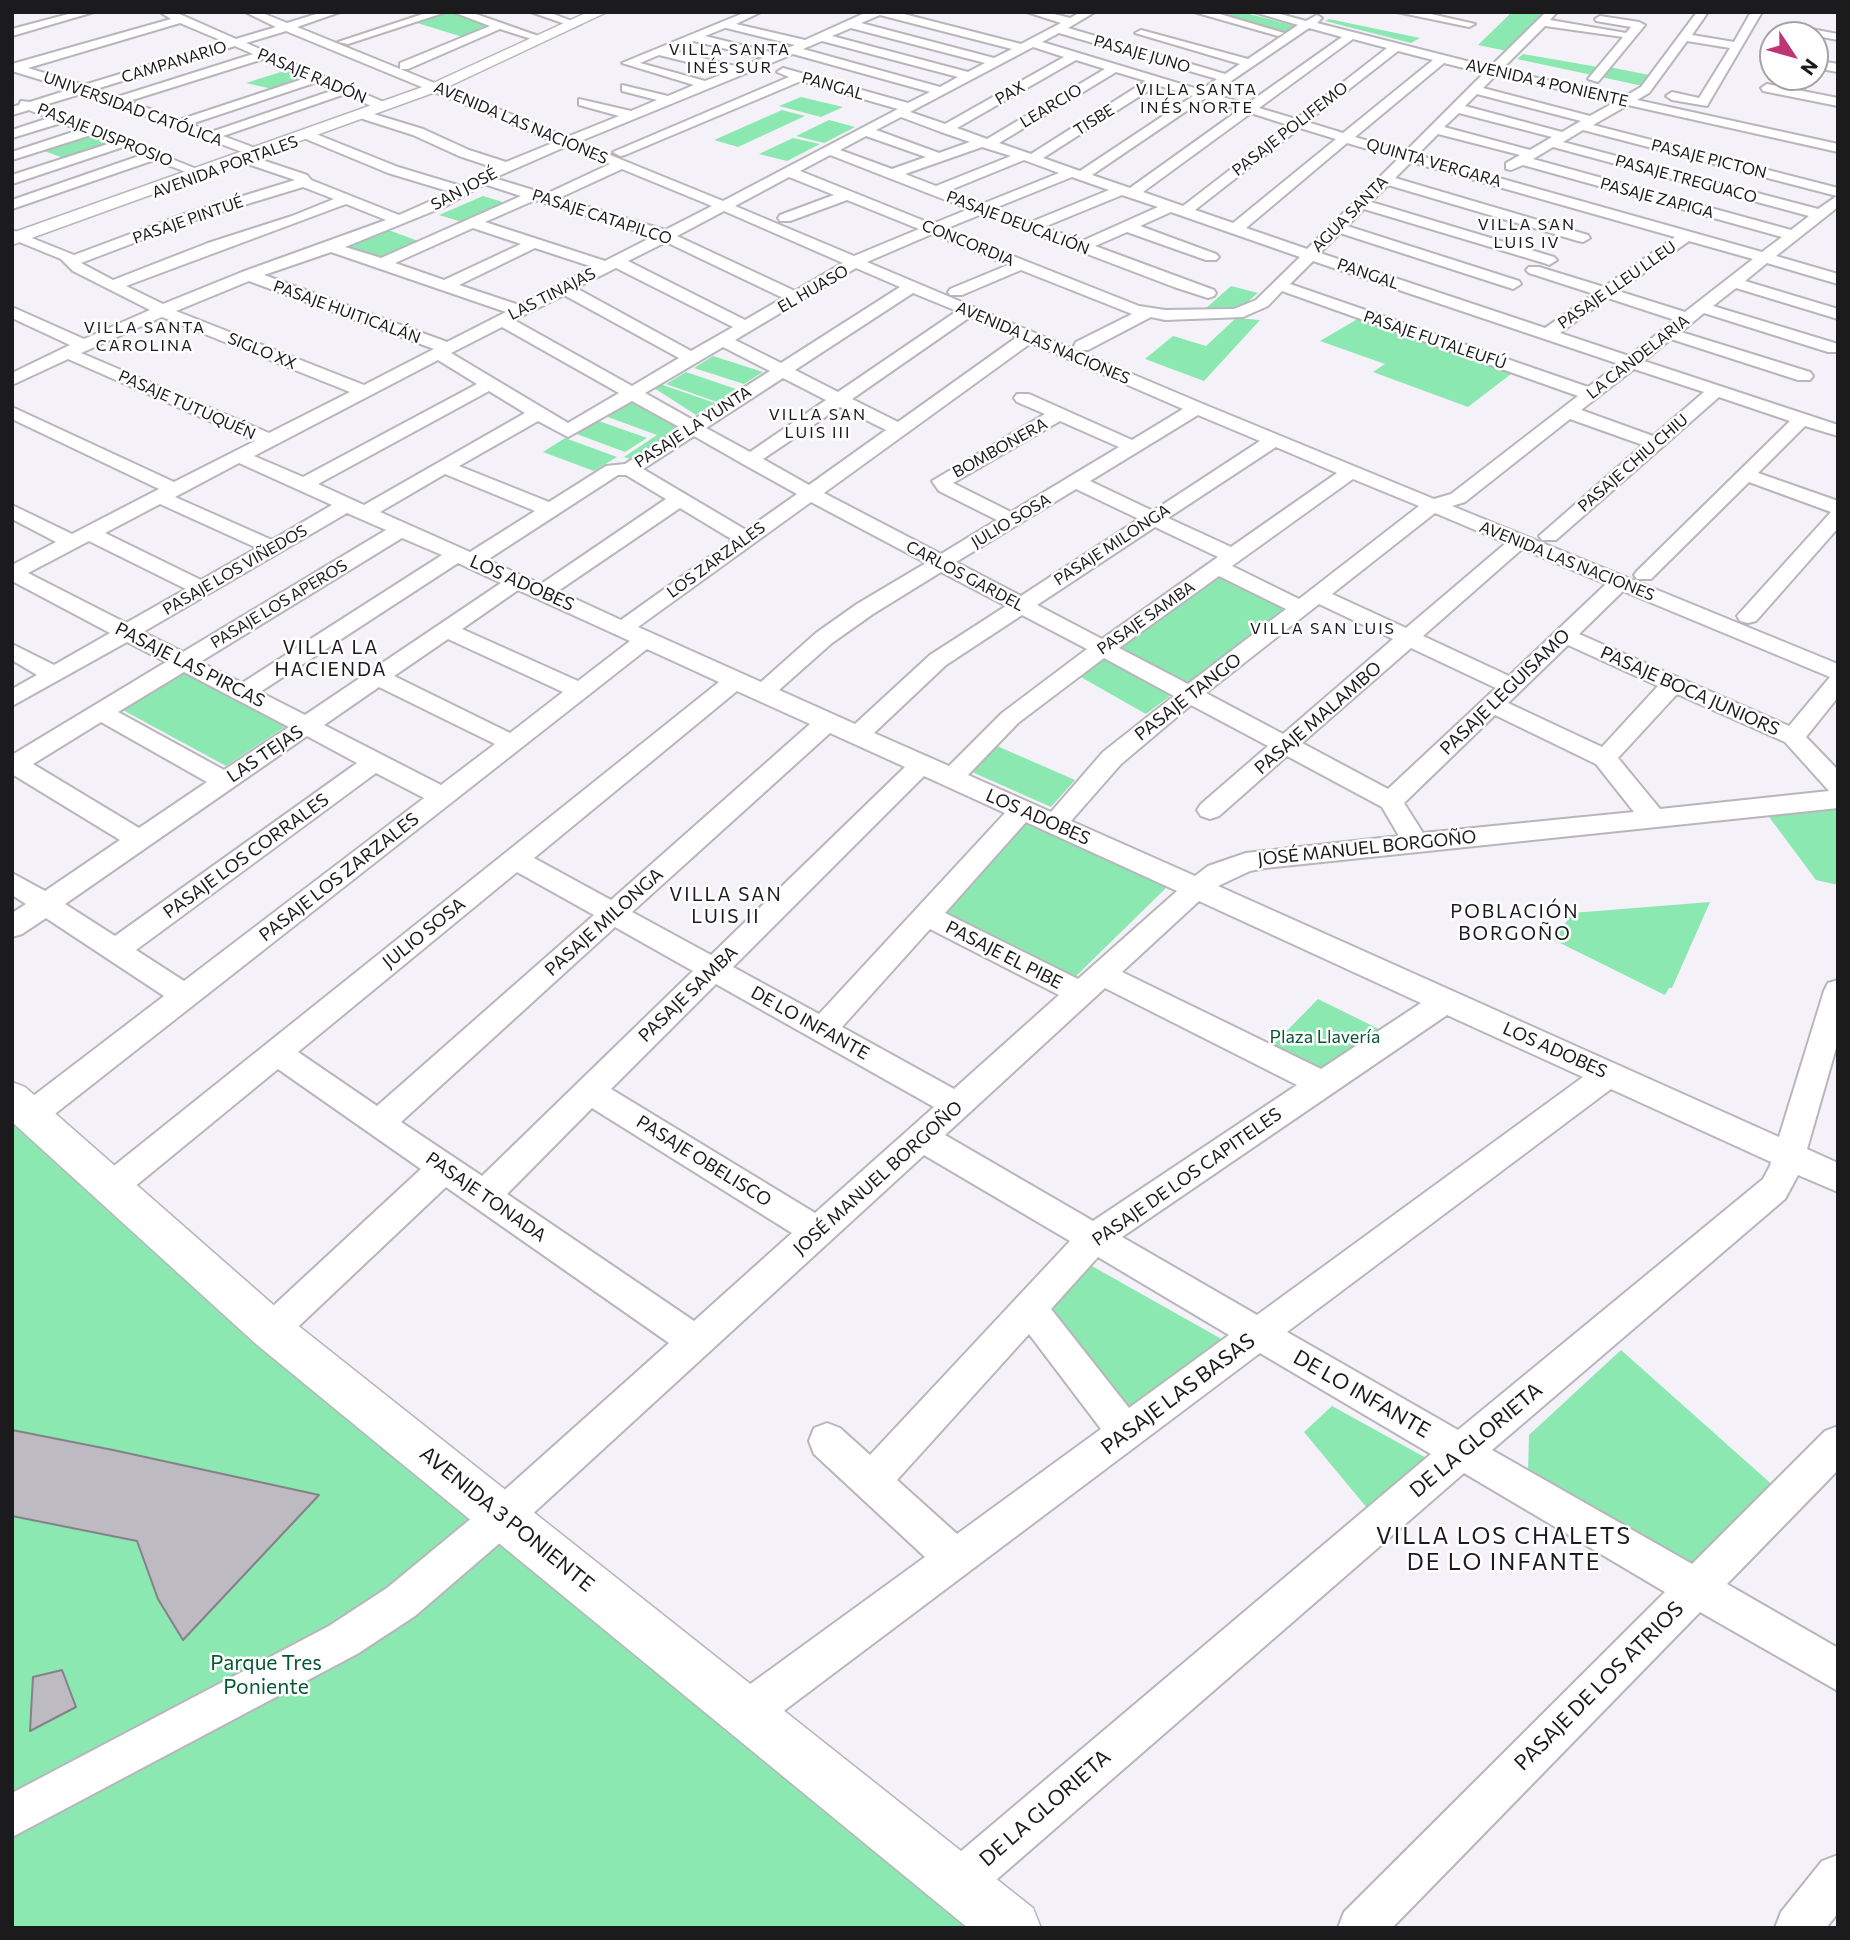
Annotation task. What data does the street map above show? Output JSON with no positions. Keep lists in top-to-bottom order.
{
  "streets": {
    "main road": ["AVENIDA PORTALES", "AVENIDA 3 PONIENTE"],
    "street": [
      "PASAJE JUNO",
      "CAMPANARIO",
      "PASAJE RADÓN",
      "AVENIDA 4 PONIENTE",
      "PANGAL",
      "PAX",
      "LEARCIO",
      "UNIVERSIDAD CATÓLICA",
      "TISBE",
      "AVENIDA LAS NACIONES",
      "PASAJE POLIFEMO",
      "PASAJE DISPROSIO",
      "PASAJE PICTON",
      "QUINTA VERGARA",
      "PASAJE TREGUACO",
      "SAN JOSÉ",
      "PASAJE ZAPIGA",
      "AGUA SANTA",
      "PASAJE CATAPILCO",
      "PASAJE PINTUÉ",
      "PASAJE DEUCALIÓN",
      "CONCORDIA",
      "PASAJE LLEU LLEU",
      "EL HUASO",
      "LAS TINAJAS",
      "PASAJE HUITICALÁN",
      "PASAJE FUTALEUFÚ",
      "SIGLO XX",
      "LA CANDELARIA",
      "PASAJE TUTUQUÉN",
      "PASAJE LA YUNTA",
      "BOMBONERA",
      "PASAJE CHIU CHIU",
      "JULIO SOSA",
      "PASAJE MILONGA",
      "LOS ZARZALES",
      "PASAJE LOS VIÑEDOS",
      "CARLOS GARDEL",
      "LOS ADOBES",
      "PASAJE LOS APEROS",
      "PASAJE SAMBA",
      "PASAJE LAS PIRCAS",
      "PASAJE BOCA JUNIORS",
      "PASAJE LEGUISAMO",
      "PASAJE TANGO",
      "PASAJE MALAMBO",
      "LAS TEJAS",
      "JOSÉ MANUEL BORGOÑO",
      "PASAJE LOS CORRALES",
      "PASAJE LOS ZARZALES",
      "PASAJE EL PIBE",
      "DE LO INFANTE",
      "PASAJE OBELISCO",
      "PASAJE DE LOS CAPITELES",
      "PASAJE TONADA",
      "PASAJE LAS BASAS",
      "DE LA GLORIETA",
      "PASAJE DE LOS ATRIOS"
    ]
  },
  "crossings": [
    ["PASAJE JUNO", "QUINTA VERGARA"],
    ["PASAJE JUNO", "EL HUASO"],
    ["PASAJE JUNO", "LAS TINAJAS"],
    ["CAMPANARIO", "PASAJE RADÓN"],
    ["CAMPANARIO", "UNIVERSIDAD CATÓLICA"],
    ["CAMPANARIO", "AVENIDA LAS NACIONES"],
    ["CAMPANARIO", "PASAJE DISPROSIO"],
    ["PASAJE RADÓN", "AVENIDA PORTALES"],
    ["AVENIDA 4 PONIENTE", "PASAJE POLIFEMO"],
    ["AVENIDA 4 PONIENTE", "AGUA SANTA"],
    ["AVENIDA 4 PONIENTE", "EL HUASO"],
    ["PANGAL", "PAX"],
    ["PANGAL", "LEARCIO"],
    ["PANGAL", "TISBE"],
    ["PANGAL", "PASAJE POLIFEMO"],
    ["PANGAL", "SAN JOSÉ"],
    ["PANGAL", "AGUA SANTA"],
    ["PANGAL", "PASAJE DEUCALIÓN"],
    ["PANGAL", "PASAJE LLEU LLEU"],
    ["PANGAL", "EL HUASO"],
    ["PANGAL", "LAS TINAJAS"],
    ["PANGAL", "LA CANDELARIA"],
    ["PANGAL", "PASAJE CHIU CHIU"],
    ["PAX", "QUINTA VERGARA"],
    ["LEARCIO", "QUINTA VERGARA"],
    ["LEARCIO", "PASAJE DEUCALIÓN"],
    ["UNIVERSIDAD CATÓLICA", "AVENIDA PORTALES"],
    ["UNIVERSIDAD CATÓLICA", "SAN JOSÉ"],
    ["UNIVERSIDAD CATÓLICA", "PASAJE PINTUÉ"],
    ["TISBE", "QUINTA VERGARA"],
    ["TISBE", "PASAJE DEUCALIÓN"],
    ["AVENIDA LAS NACIONES", "AVENIDA PORTALES"],
    ["AVENIDA LAS NACIONES", "SAN JOSÉ"],
    ["AVENIDA LAS NACIONES", "EL HUASO"],
    ["AVENIDA LAS NACIONES", "LAS TINAJAS"],
    ["AVENIDA LAS NACIONES", "LA CANDELARIA"],
    ["AVENIDA LAS NACIONES", "PASAJE LA YUNTA"],
    ["AVENIDA LAS NACIONES", "PASAJE CHIU CHIU"],
    ["AVENIDA LAS NACIONES", "JULIO SOSA"],
    ["AVENIDA LAS NACIONES", "PASAJE MILONGA"],
    ["AVENIDA LAS NACIONES", "PASAJE SAMBA"],
    ["AVENIDA LAS NACIONES", "PASAJE LEGUISAMO"],
    ["AVENIDA LAS NACIONES", "PASAJE TANGO"],
    ["AVENIDA LAS NACIONES", "PASAJE MALAMBO"],
    ["PASAJE POLIFEMO", "QUINTA VERGARA"],
    ["PASAJE POLIFEMO", "PASAJE DEUCALIÓN"],
    ["PASAJE DISPROSIO", "AVENIDA PORTALES"],
    ["PASAJE PICTON", "AGUA SANTA"],
    ["QUINTA VERGARA", "SAN JOSÉ"],
    ["QUINTA VERGARA", "AGUA SANTA"],
    ["QUINTA VERGARA", "PASAJE LLEU LLEU"],
    ["QUINTA VERGARA", "EL HUASO"],
    ["QUINTA VERGARA", "LAS TINAJAS"],
    ["QUINTA VERGARA", "LA CANDELARIA"],
    ["AVENIDA PORTALES", "SIGLO XX"],
    ["PASAJE TREGUACO", "AGUA SANTA"],
    ["PASAJE TREGUACO", "LA CANDELARIA"],
    ["SAN JOSÉ", "PASAJE CATAPILCO"],
    ["SAN JOSÉ", "PASAJE HUITICALÁN"],
    ["SAN JOSÉ", "SIGLO XX"],
    ["SAN JOSÉ", "PASAJE TUTUQUÉN"],
    ["PASAJE ZAPIGA", "AGUA SANTA"],
    ["PASAJE ZAPIGA", "LA CANDELARIA"],
    ["AGUA SANTA", "CONCORDIA"],
    ["AGUA SANTA", "PASAJE FUTALEUFÚ"],
    ["PASAJE CATAPILCO", "EL HUASO"],
    ["PASAJE CATAPILCO", "LAS TINAJAS"],
    ["PASAJE PINTUÉ", "SIGLO XX"],
    ["PASAJE DEUCALIÓN", "EL HUASO"],
    ["PASAJE DEUCALIÓN", "LAS TINAJAS"],
    ["CONCORDIA", "EL HUASO"],
    ["CONCORDIA", "LAS TINAJAS"],
    ["EL HUASO", "PASAJE HUITICALÁN"],
    ["EL HUASO", "CARLOS GARDEL"],
    ["LAS TINAJAS", "PASAJE HUITICALÁN"],
    ["LAS TINAJAS", "SIGLO XX"],
    ["LAS TINAJAS", "PASAJE TUTUQUÉN"],
    ["LAS TINAJAS", "CARLOS GARDEL"],
    ["LAS TINAJAS", "LOS ADOBES"],
    ["LAS TINAJAS", "PASAJE LAS PIRCAS"],
    ["PASAJE HUITICALÁN", "PASAJE LOS VIÑEDOS"],
    ["PASAJE FUTALEUFÚ", "LA CANDELARIA"],
    ["LA CANDELARIA", "PASAJE TANGO"],
    ["PASAJE LA YUNTA", "CARLOS GARDEL"],
    ["PASAJE LA YUNTA", "LOS ADOBES"],
    ["PASAJE LA YUNTA", "PASAJE LAS PIRCAS"],
    ["BOMBONERA", "JULIO SOSA"],
    ["JULIO SOSA", "CARLOS GARDEL"],
    ["JULIO SOSA", "LOS ADOBES"],
    ["JULIO SOSA", "DE LO INFANTE"],
    ["JULIO SOSA", "PASAJE TONADA"],
    ["JULIO SOSA", "AVENIDA 3 PONIENTE"],
    ["PASAJE MILONGA", "CARLOS GARDEL"],
    ["PASAJE MILONGA", "LOS ADOBES"],
    ["PASAJE MILONGA", "DE LO INFANTE"],
    ["PASAJE MILONGA", "PASAJE TONADA"],
    ["LOS ZARZALES", "CARLOS GARDEL"],
    ["LOS ZARZALES", "LOS ADOBES"],
    ["PASAJE LOS VIÑEDOS", "LOS ADOBES"],
    ["PASAJE LOS VIÑEDOS", "PASAJE LAS PIRCAS"],
    ["CARLOS GARDEL", "PASAJE SAMBA"],
    ["CARLOS GARDEL", "PASAJE LEGUISAMO"],
    ["CARLOS GARDEL", "PASAJE TANGO"],
    ["CARLOS GARDEL", "PASAJE MALAMBO"],
    ["LOS ADOBES", "PASAJE LOS APEROS"],
    ["LOS ADOBES", "PASAJE SAMBA"],
    ["LOS ADOBES", "PASAJE TANGO"],
    ["LOS ADOBES", "LAS TEJAS"],
    ["LOS ADOBES", "JOSÉ MANUEL BORGOÑO"],
    ["LOS ADOBES", "PASAJE LOS ZARZALES"],
    ["LOS ADOBES", "PASAJE DE LOS CAPITELES"],
    ["LOS ADOBES", "PASAJE LAS BASAS"],
    ["LOS ADOBES", "DE LA GLORIETA"],
    ["PASAJE LOS APEROS", "PASAJE LAS PIRCAS"],
    ["PASAJE SAMBA", "DE LO INFANTE"],
    ["PASAJE SAMBA", "PASAJE OBELISCO"],
    ["PASAJE SAMBA", "PASAJE TONADA"],
    ["PASAJE LAS PIRCAS", "LAS TEJAS"],
    ["PASAJE LAS PIRCAS", "PASAJE LOS CORRALES"],
    ["PASAJE LAS PIRCAS", "PASAJE LOS ZARZALES"],
    ["PASAJE BOCA JUNIORS", "PASAJE LEGUISAMO"],
    ["JOSÉ MANUEL BORGOÑO", "PASAJE EL PIBE"],
    ["JOSÉ MANUEL BORGOÑO", "DE LO INFANTE"],
    ["JOSÉ MANUEL BORGOÑO", "PASAJE OBELISCO"],
    ["JOSÉ MANUEL BORGOÑO", "PASAJE TONADA"],
    ["JOSÉ MANUEL BORGOÑO", "AVENIDA 3 PONIENTE"],
    ["PASAJE LOS ZARZALES", "AVENIDA 3 PONIENTE"],
    ["PASAJE EL PIBE", "PASAJE DE LOS CAPITELES"],
    ["DE LO INFANTE", "PASAJE DE LOS CAPITELES"],
    ["DE LO INFANTE", "PASAJE LAS BASAS"],
    ["DE LO INFANTE", "DE LA GLORIETA"],
    ["DE LO INFANTE", "PASAJE DE LOS ATRIOS"],
    ["PASAJE LAS BASAS", "AVENIDA 3 PONIENTE"],
    ["DE LA GLORIETA", "AVENIDA 3 PONIENTE"]
  ],
  "districts": [
    "VILLA SANTA INÉS SUR",
    "VILLA SANTA INÉS NORTE",
    "VILLA SAN LUIS IV",
    "VILLA SANTA CAROLINA",
    "VILLA SAN LUIS III",
    "VILLA SAN LUIS",
    "VILLA LA HACIENDA",
    "VILLA SAN LUIS II",
    "POBLACIÓN BORGOÑO",
    "VILLA LOS CHALETS DE LO INFANTE"
  ],
  "parks": ["Plaza Llavería", "Parque Tres Poniente"],
  "north": "bottom right"
}
